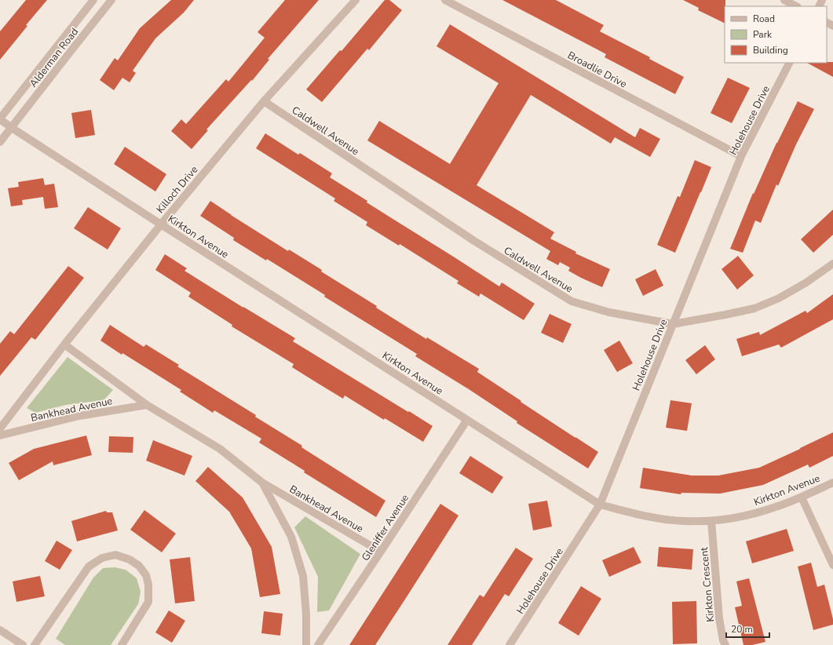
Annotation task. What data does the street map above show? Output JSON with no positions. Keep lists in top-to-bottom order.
{
  "streets": {
    "street": [
      "Alderman Road",
      "Broadlie Drive",
      "Holehouse Drive",
      "Caldwell Avenue",
      "Killoch Drive",
      "Kirkton Avenue",
      "Bankhead Avenue",
      "Gleniffer Avenue",
      "Kirkton Crescent"
    ]
  },
  "crossings": [
    ["Alderman Road", "Kirkton Avenue"],
    ["Broadlie Drive", "Holehouse Drive"],
    ["Holehouse Drive", "Caldwell Avenue"],
    ["Holehouse Drive", "Kirkton Avenue"],
    ["Caldwell Avenue", "Killoch Drive"],
    ["Killoch Drive", "Kirkton Avenue"],
    ["Killoch Drive", "Bankhead Avenue"],
    ["Kirkton Avenue", "Gleniffer Avenue"],
    ["Kirkton Avenue", "Kirkton Crescent"],
    ["Bankhead Avenue", "Gleniffer Avenue"]
  ],
  "legend": ["Road", "Park", "Building"],
  "scale_bar": "20 m"
}
